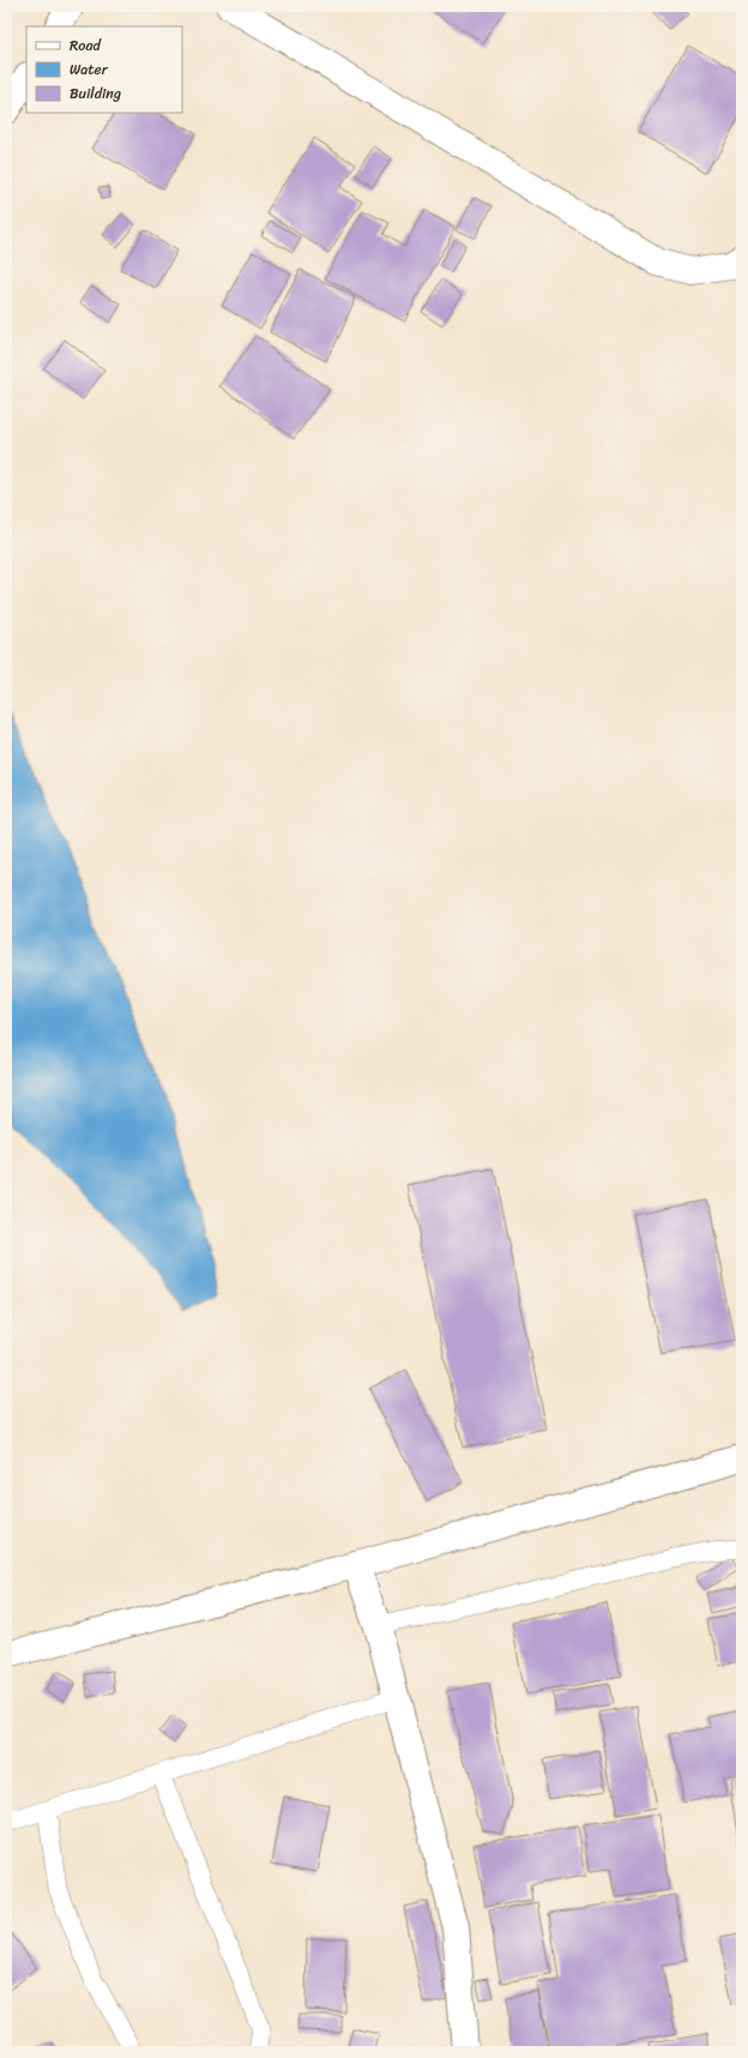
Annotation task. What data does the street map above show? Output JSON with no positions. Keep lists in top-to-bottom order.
{
  "legend": ["Road", "Water", "Building"]
}
